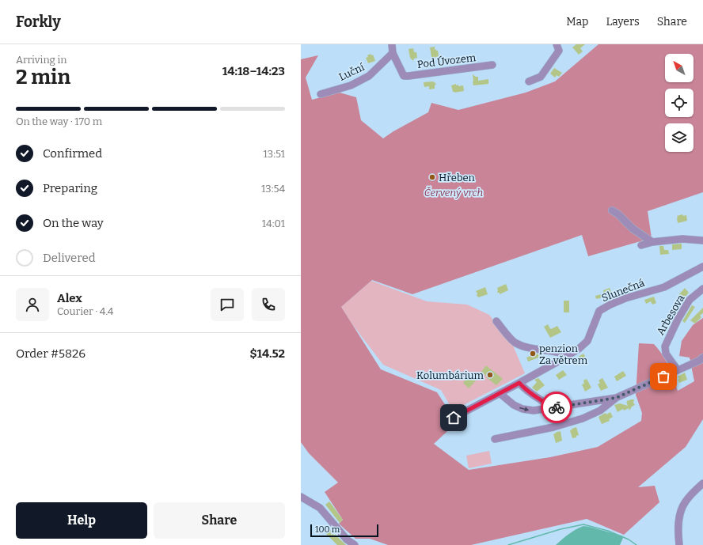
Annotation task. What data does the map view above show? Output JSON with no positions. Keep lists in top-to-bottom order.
{
  "streets": {
    "street": [
      "Pod Úvozem",
      "Luční",
      "Slunečná",
      "Arbesova"
    ]
  },
  "crossings": [
    ["Pod Úvozem", "Luční"]
  ],
  "parks": ["Červený vrch"],
  "places": ["Hřeben", "penzion Za větrem", "Kolumbárium"],
  "scale_bar": "100 m",
  "north": "top left",
  "page": {
    "header": "Forkly",
    "nav": ["Map", "Layers", "Share"],
    "heading": ["2 min", "Arriving in", "14:18–14:23"],
    "panel": [
      "Alex",
      "Courier · 4.4",
      "Order #5826",
      "$14.52"
    ],
    "bar": "On the way · 170 m",
    "list": [
      ["Confirmed", "13:51"],
      ["Preparing", "13:54"],
      ["On the way", "14:01"],
      "Delivered"
    ],
    "buttons": ["Help", "Share"],
    "scale": "100 m"
  }
}
